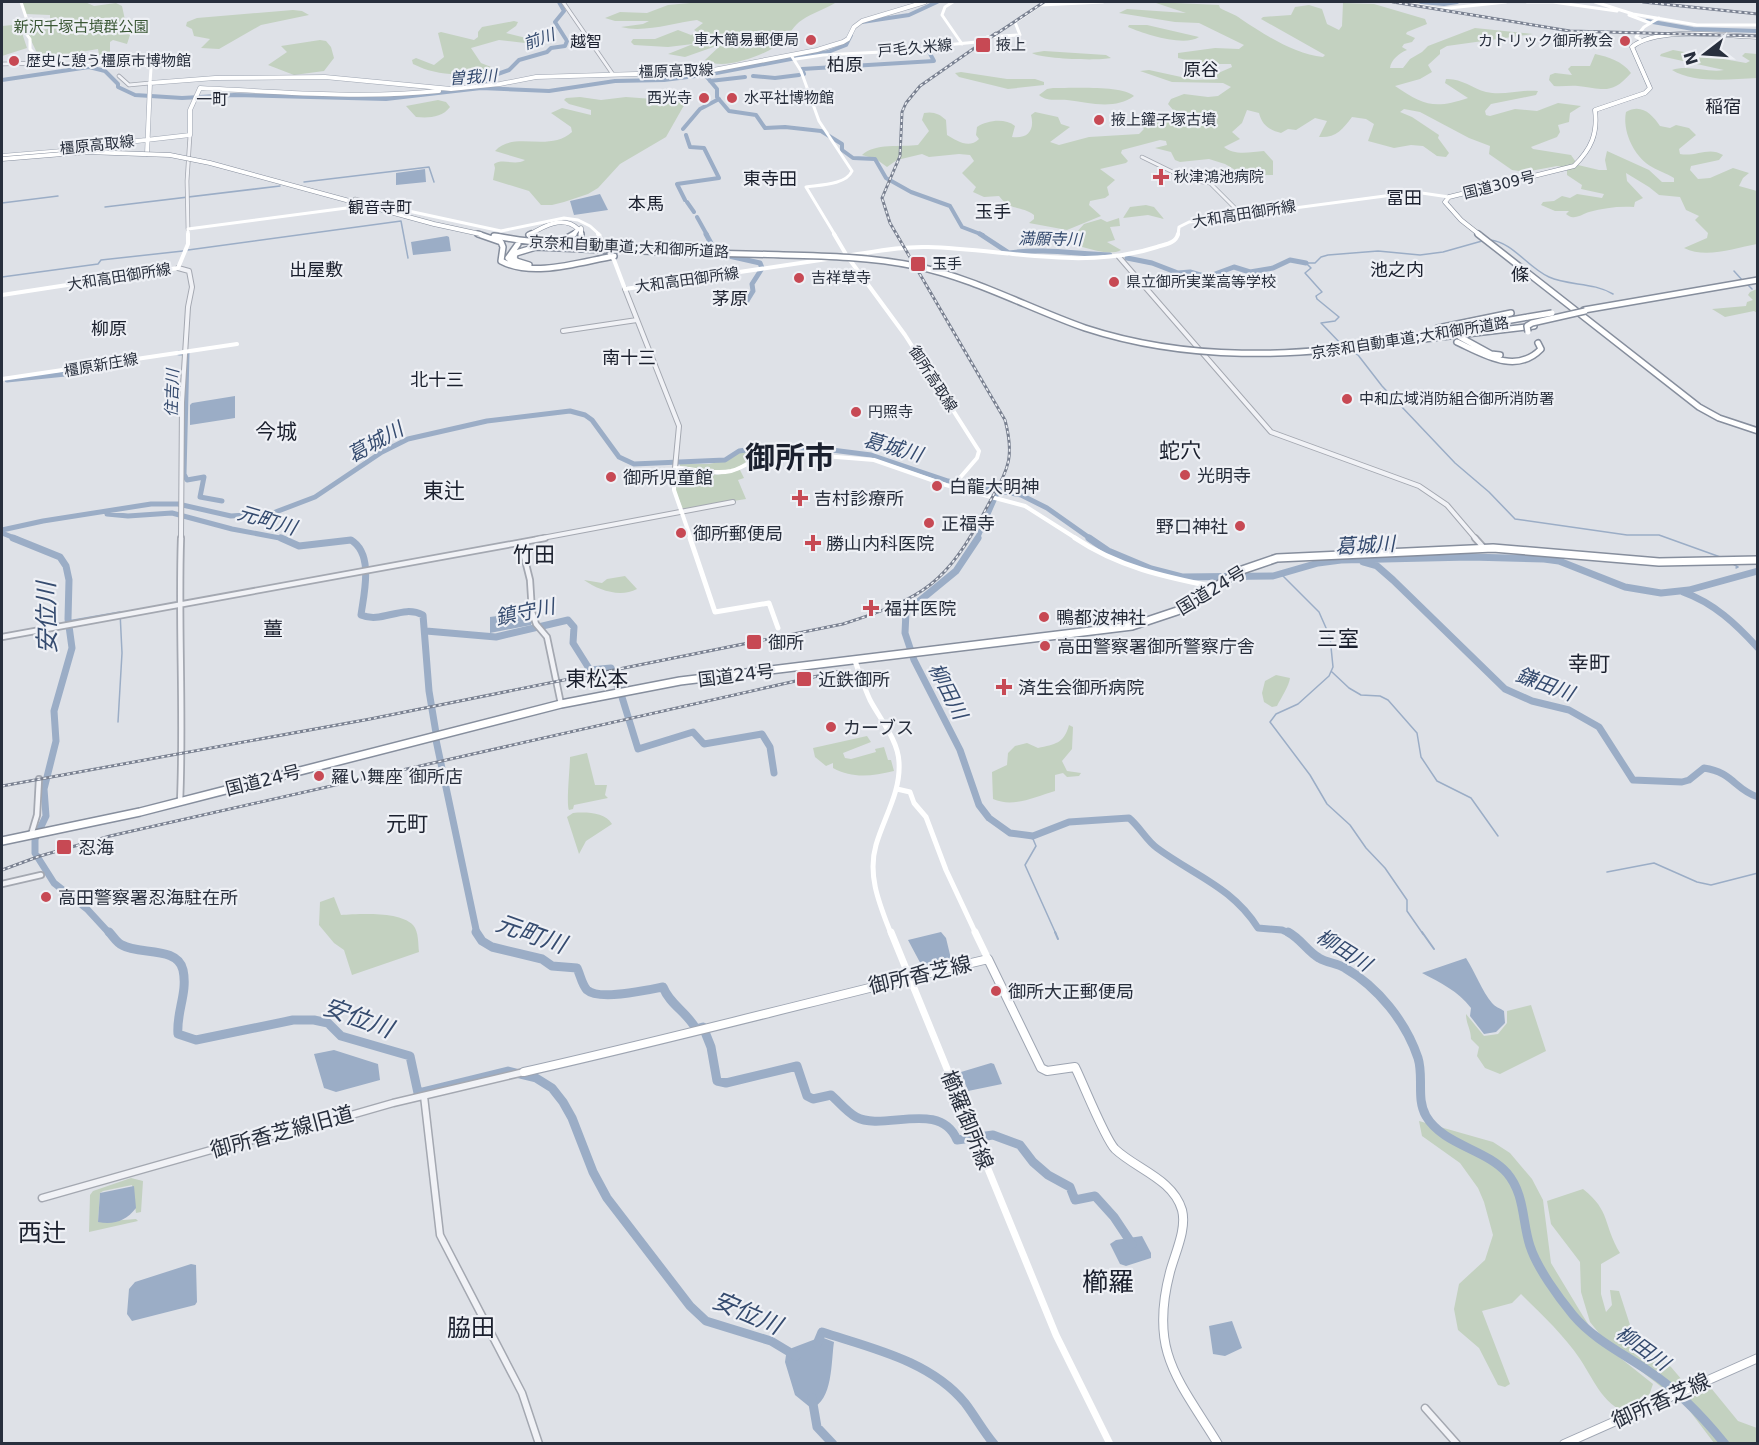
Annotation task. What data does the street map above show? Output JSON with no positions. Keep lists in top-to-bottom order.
{
  "streets": {
    "highway": ["国道309号", "京奈和自動車道;大和御所道路", "国道24号"],
    "main road": [
      "戸毛久米線",
      "橿原高取線",
      "大和高田御所線",
      "橿原新庄線",
      "御所高取線",
      "御所香芝線",
      "櫛羅御所線"
    ],
    "street": ["御所香芝線旧道"]
  },
  "crossings": [
    ["戸毛久米線", "橿原高取線"],
    ["戸毛久米線", "御所高取線"],
    ["橿原高取線", "京奈和自動車道;大和御所道路"],
    ["橿原高取線", "御所高取線"],
    ["国道309号", "大和高田御所線"],
    ["大和高田御所線", "御所高取線"],
    ["国道24号", "櫛羅御所線"],
    ["御所香芝線", "櫛羅御所線"],
    ["御所香芝線", "御所香芝線旧道"]
  ],
  "districts": [
    "越智",
    "柏原",
    "原谷",
    "一町",
    "稲宿",
    "東寺田",
    "冨田",
    "本馬",
    "観音寺町",
    "玉手",
    "出屋敷",
    "池之内",
    "條",
    "茅原",
    "柳原",
    "南十三",
    "北十三",
    "今城",
    "蛇穴",
    "御所市",
    "東辻",
    "竹田",
    "薑",
    "三室",
    "幸町",
    "東松本",
    "元町",
    "西辻",
    "櫛羅",
    "脇田"
  ],
  "water": [
    "前川",
    "曽我川",
    "満願寺川",
    "住吉川",
    "葛城川",
    "元町川",
    "鎮守川",
    "安位川",
    "鎌田川",
    "柳田川"
  ],
  "parks": ["新沢千塚古墳群公園"],
  "places": {
    "other": [
      "車木簡易郵便局",
      "カトリック御所教会",
      "歴史に憩う橿原市博物館",
      "西光寺",
      "水平社博物館",
      "掖上鑵子塚古墳",
      "吉祥草寺",
      "県立御所実業高等学校",
      "中和広域消防組合御所消防署",
      "円照寺",
      "光明寺",
      "御所児童館",
      "白龍大明神",
      "正福寺",
      "野口神社",
      "御所郵便局",
      "鴨都波神社",
      "高田警察署御所警察庁舎",
      "カーブス",
      "羅い舞座 御所店",
      "高田警察署忍海駐在所",
      "御所大正郵便局"
    ],
    "transit": [
      "掖上",
      "玉手",
      "御所",
      "近鉄御所",
      "忍海"
    ],
    "health": [
      "秋津鴻池病院",
      "吉村診療所",
      "勝山内科医院",
      "福井医院",
      "済生会御所病院"
    ]
  },
  "north": "left"
}
